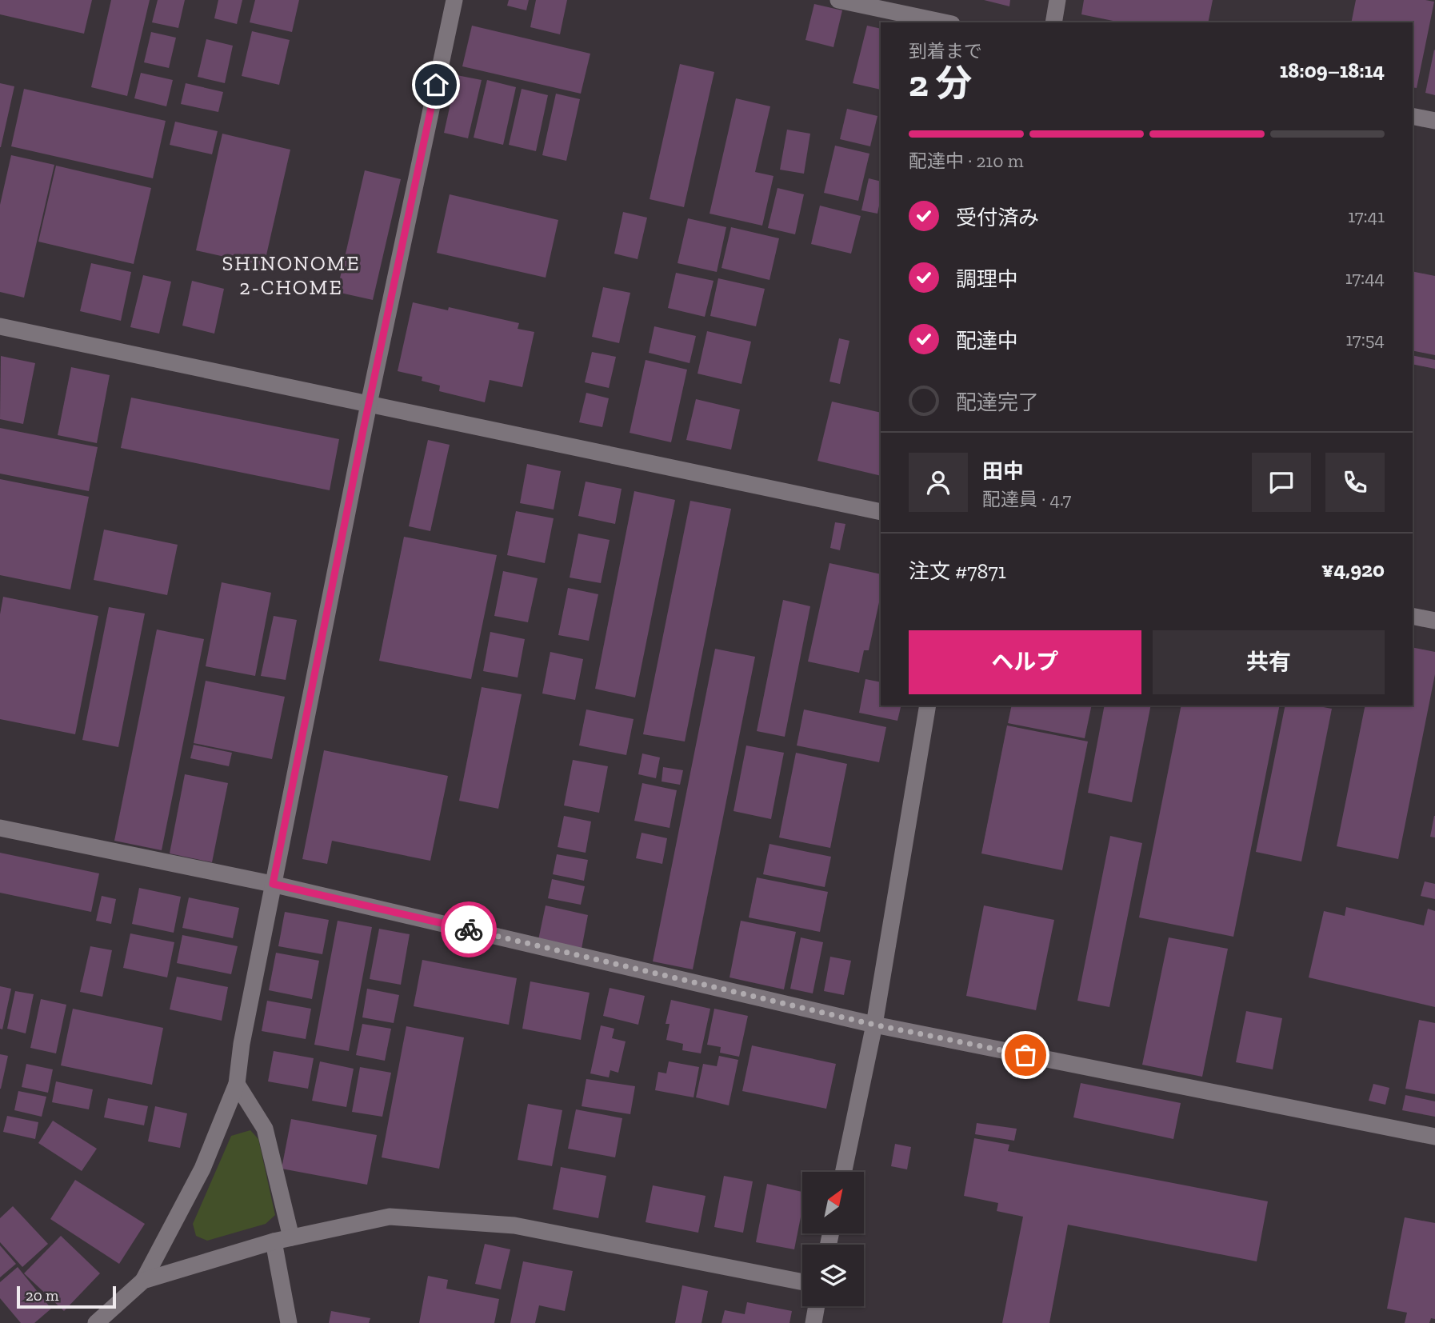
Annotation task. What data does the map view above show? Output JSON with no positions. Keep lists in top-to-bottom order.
{
  "districts": ["SHINONOME 2-CHOME"],
  "scale_bar": "20 m",
  "north": "top right",
  "page": {
    "heading": ["2 分", "到着まで", "18:09–18:14"],
    "panel": [
      "田中",
      "配達員 · 4.7",
      "注文 #7871",
      "¥4,920"
    ],
    "bar": "配達中 · 210 m",
    "list": [
      ["受付済み", "17:41"],
      ["調理中", "17:44"],
      ["配達中", "17:54"],
      "配達完了"
    ],
    "buttons": ["ヘルプ", "共有"],
    "scale": "20 m"
  }
}
